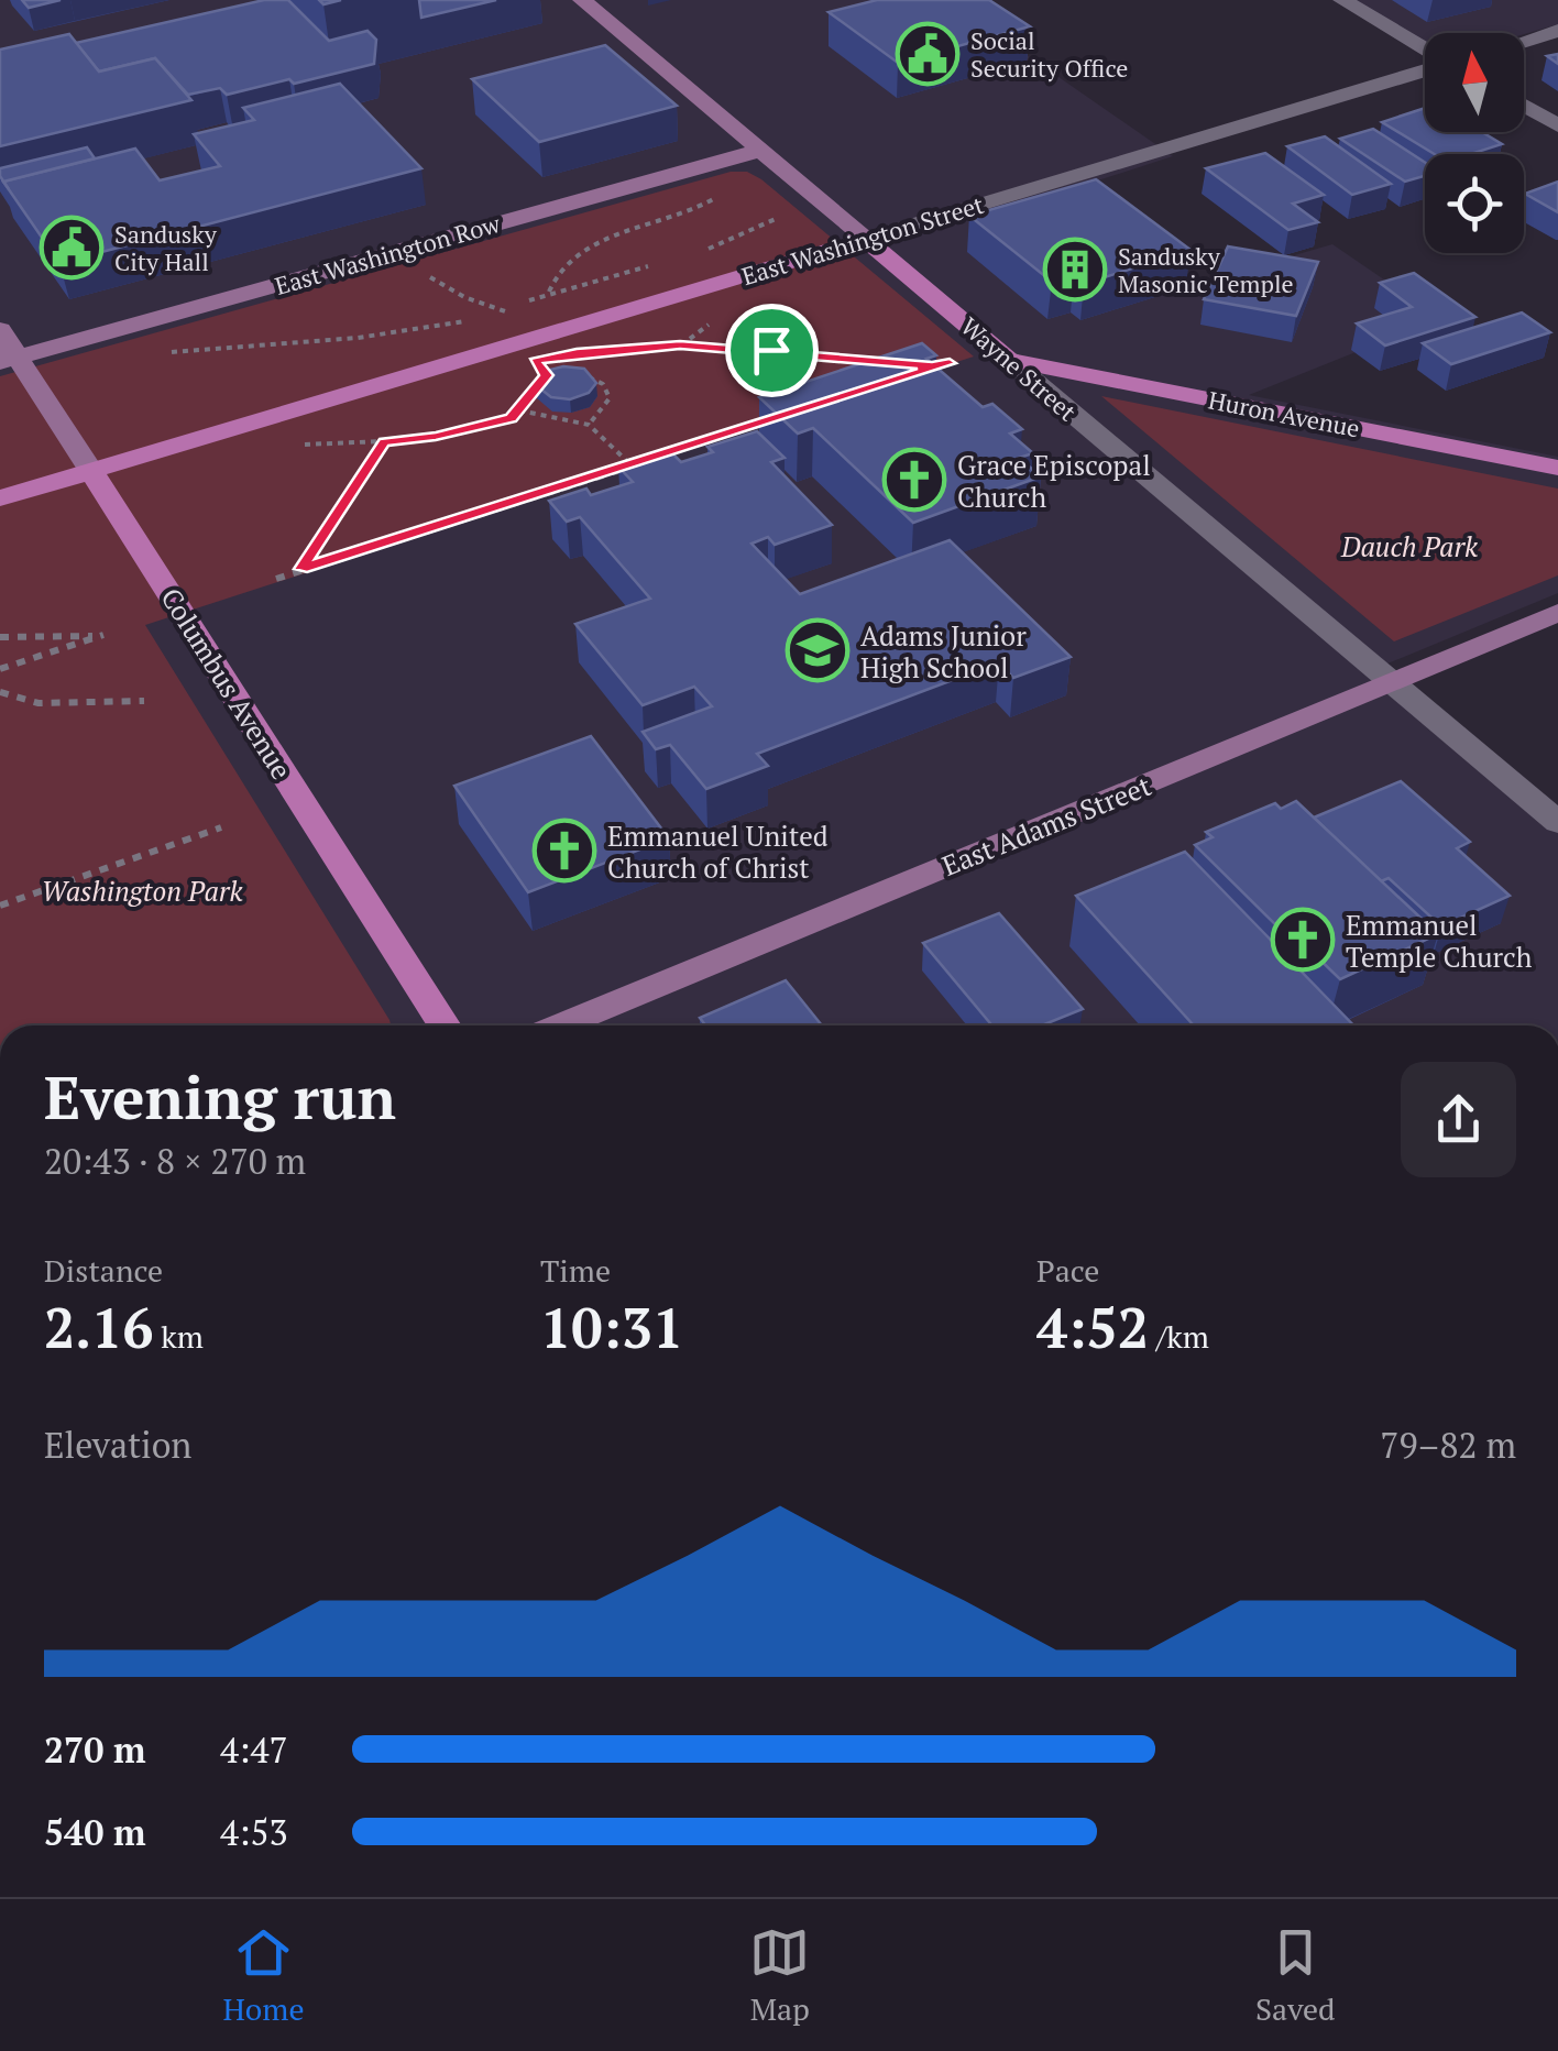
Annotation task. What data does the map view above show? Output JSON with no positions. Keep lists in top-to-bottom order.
{
  "streets": {
    "main road": [
      "East Washington Street",
      "Wayne Street",
      "Huron Avenue",
      "Columbus Avenue"
    ],
    "street": ["East Washington Row", "East Adams Street"]
  },
  "crossings": [
    ["East Washington Street", "Wayne Street"],
    ["East Washington Street", "Columbus Avenue"],
    ["East Washington Row", "Wayne Street"],
    ["East Washington Row", "Columbus Avenue"],
    ["Wayne Street", "Huron Avenue"],
    ["Wayne Street", "East Adams Street"]
  ],
  "parks": ["Dauch Park", "Washington Park"],
  "places": {
    "public building": ["Social Security Office", "Sandusky City Hall"],
    "building": ["Sandusky Masonic Temple"],
    "church": ["Grace Episcopal Church", "Emmanuel United Church of Christ", "Emmanuel Temple Church"],
    "school or university": ["Adams Junior High School"]
  },
  "north": "top",
  "page": {
    "heading": ["Evening run", "20:43 · 8 × 270 m"],
    "stats": [
      ["Distance", "2.16 km"],
      ["Time", "10:31"],
      ["Pace", "4:52 /km"]
    ],
    "chart": ["Elevation", "79–82 m"],
    "list": [
      {
        "name": "270 m",
        "note": "4:47"
      },
      {
        "name": "540 m",
        "note": "4:53"
      }
    ],
    "tabs": ["Home", "Map", "Saved"]
  }
}
